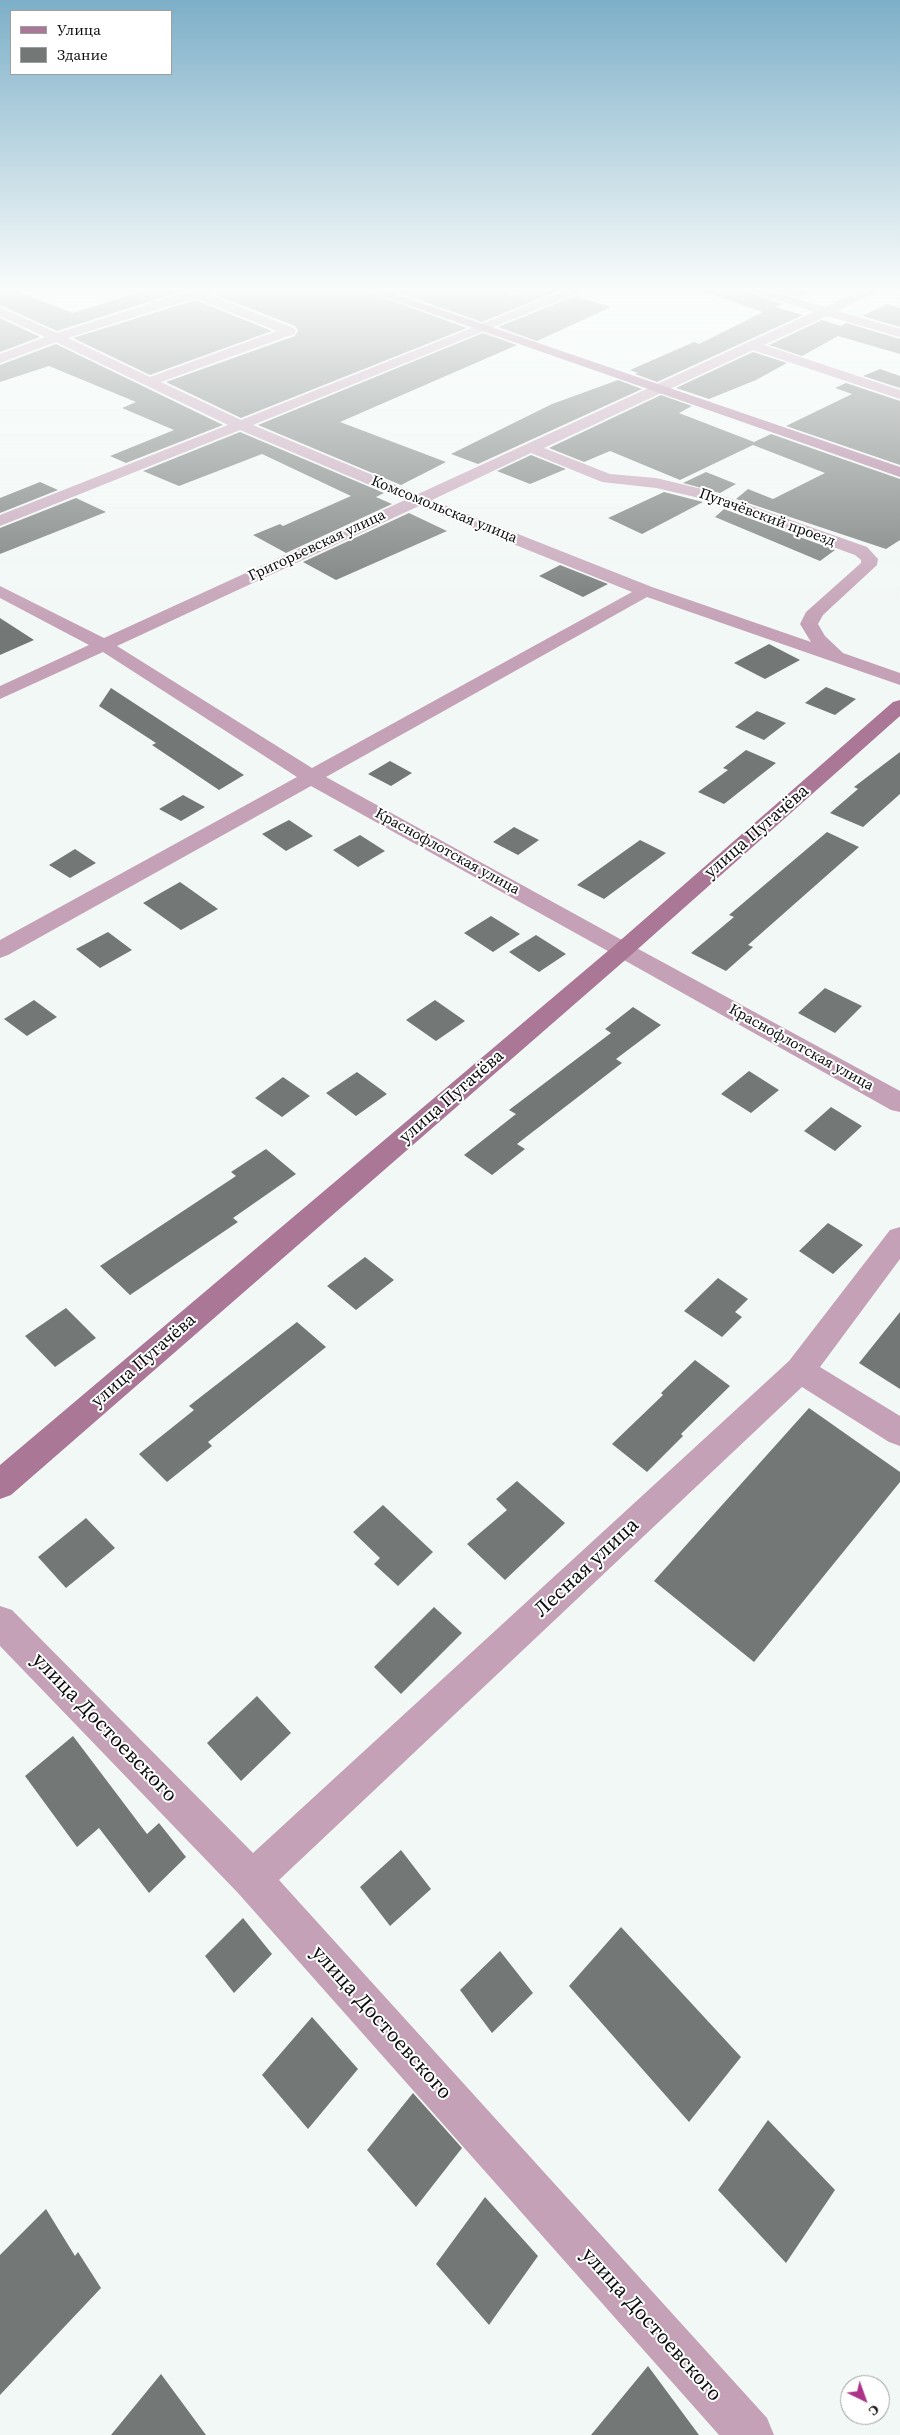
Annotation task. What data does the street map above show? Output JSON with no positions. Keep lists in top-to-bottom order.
{
  "streets": {
    "main road": ["улица Пугачёва"],
    "street": [
      "Комсомольская улица",
      "Пугачёвский проезд",
      "Григорьевская улица",
      "Краснофлотская улица",
      "Лесная улица",
      "улица Достоевского"
    ]
  },
  "crossings": [
    ["Комсомольская улица", "Пугачёвский проезд"],
    ["Комсомольская улица", "Григорьевская улица"],
    ["Пугачёвский проезд", "Григорьевская улица"],
    ["Григорьевская улица", "Краснофлотская улица"],
    ["улица Пугачёва", "Краснофлотская улица"],
    ["Лесная улица", "улица Достоевского"]
  ],
  "legend": ["Улица", "Здание"],
  "north": "bottom right"
}
